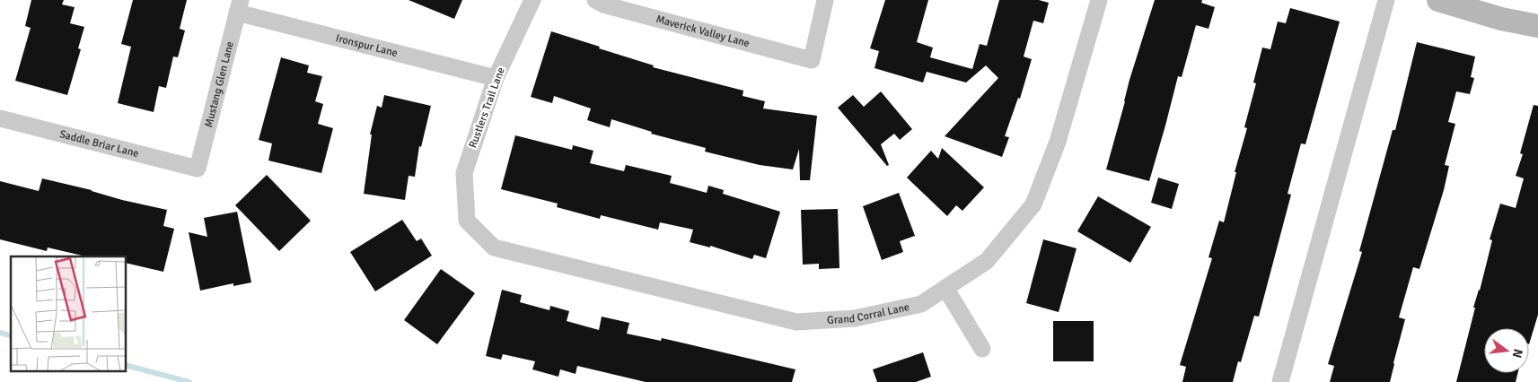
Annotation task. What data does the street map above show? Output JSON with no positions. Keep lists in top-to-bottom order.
{
  "streets": {
    "street": [
      "Maverick Valley Lane",
      "Ironspur Lane",
      "Mustang Glen Lane",
      "Rustlers Trail Lane",
      "Saddle Briar Lane",
      "Grand Corral Lane"
    ]
  },
  "crossings": [
    ["Ironspur Lane", "Mustang Glen Lane"],
    ["Ironspur Lane", "Rustlers Trail Lane"],
    ["Mustang Glen Lane", "Saddle Briar Lane"],
    ["Rustlers Trail Lane", "Grand Corral Lane"]
  ],
  "north": "right"
}
